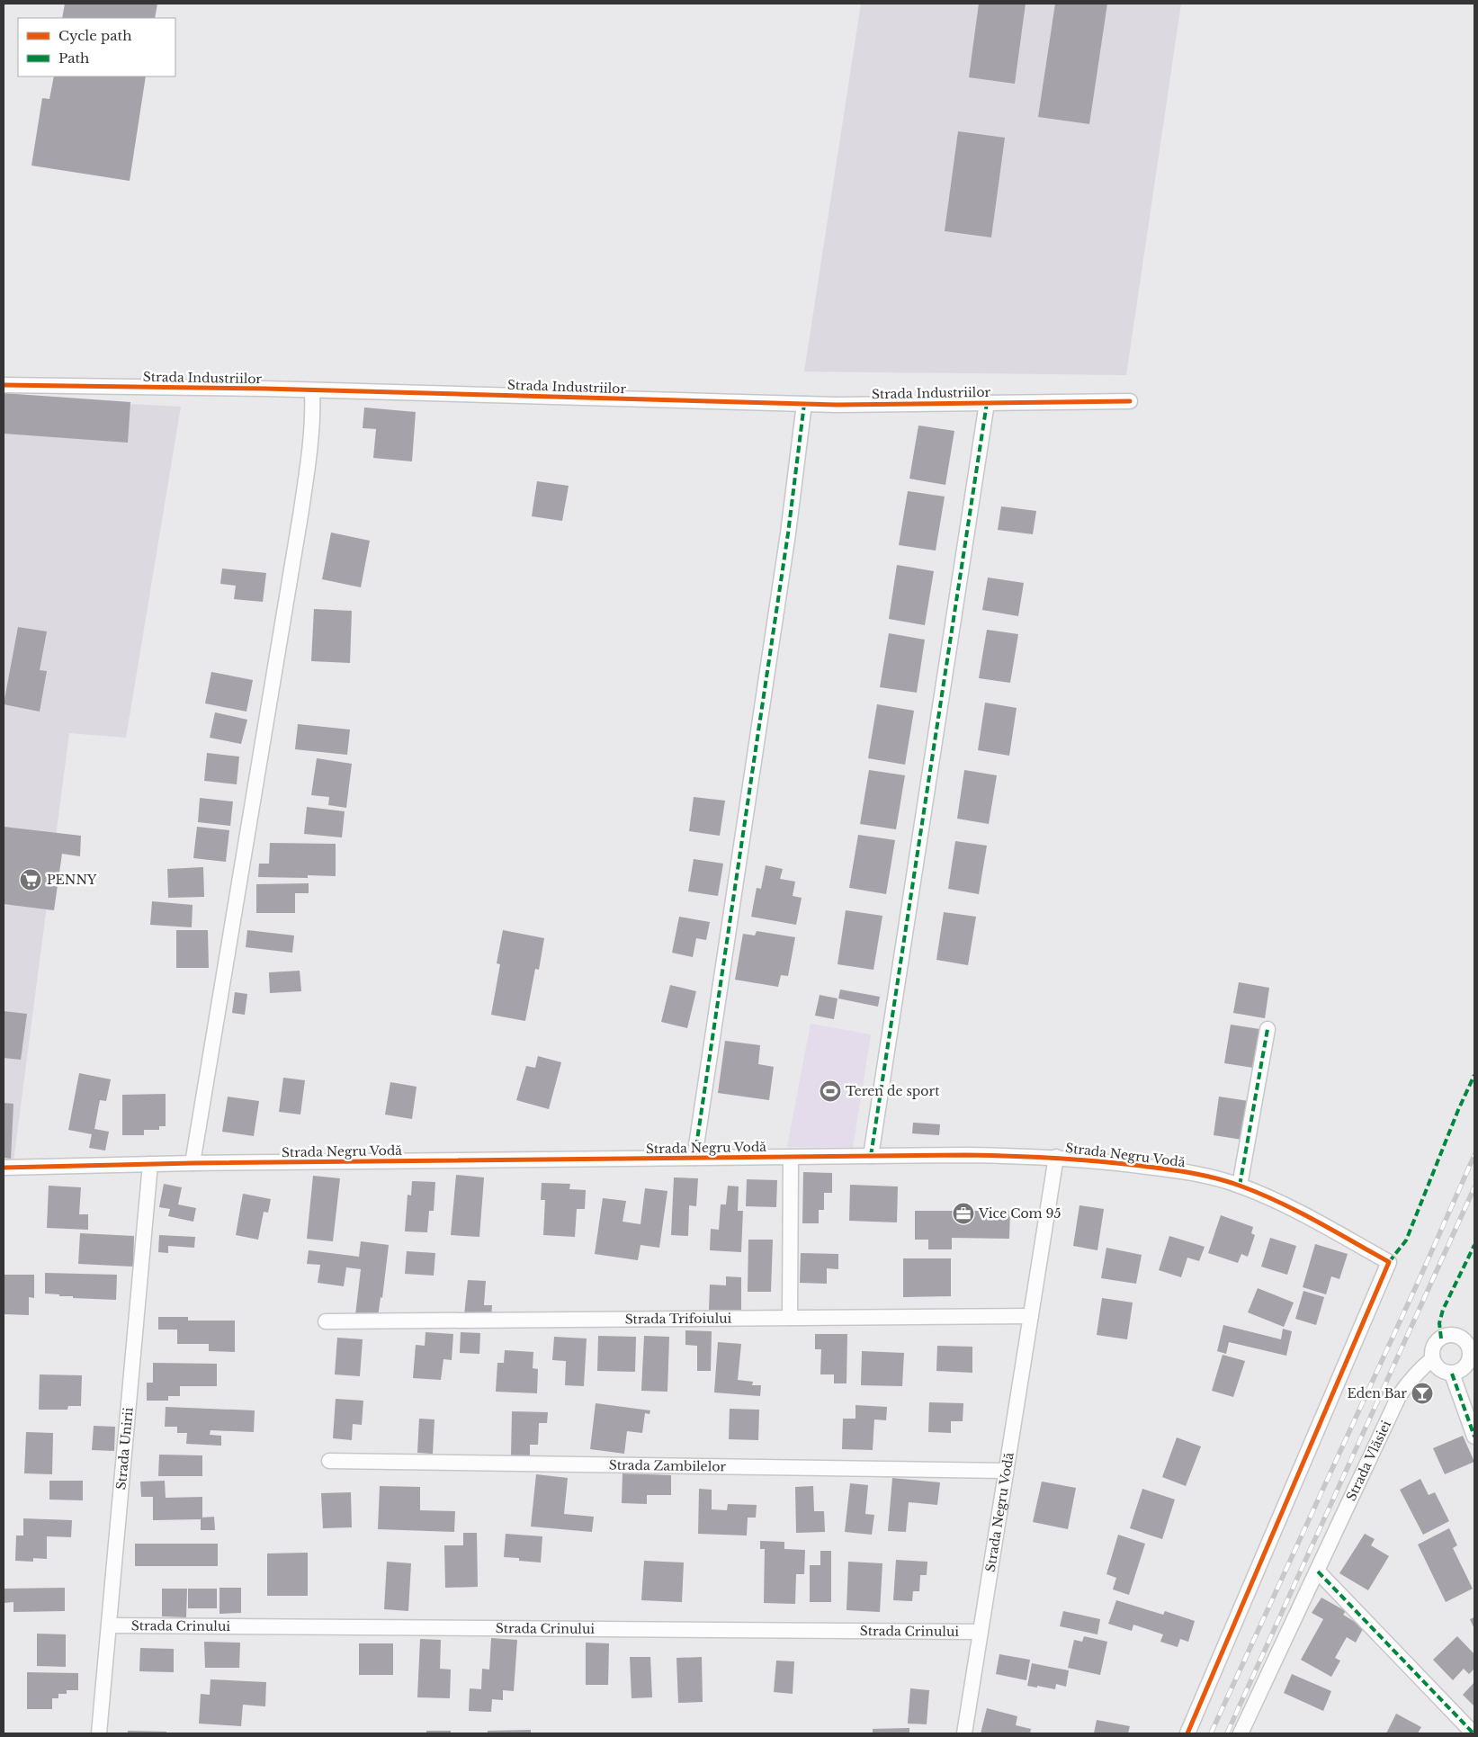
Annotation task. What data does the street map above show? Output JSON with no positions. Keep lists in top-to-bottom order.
{
  "streets": {
    "street": [
      "Strada Industriilor",
      "Strada Negru Vodă",
      "Strada Trifoiului",
      "Strada Unirii",
      "Strada Vlăsiei",
      "Strada Zambilelor",
      "Strada Crinului"
    ]
  },
  "crossings": [
    ["Strada Negru Vodă", "Strada Trifoiului"],
    ["Strada Negru Vodă", "Strada Unirii"],
    ["Strada Negru Vodă", "Strada Zambilelor"],
    ["Strada Negru Vodă", "Strada Crinului"],
    ["Strada Unirii", "Strada Crinului"]
  ],
  "places": {
    "supermarket": ["PENNY"],
    "sports": ["Teren de sport"],
    "office": ["Vice Com 95"],
    "bar": ["Eden Bar"]
  },
  "legend": ["Cycle path", "Path"]
}
